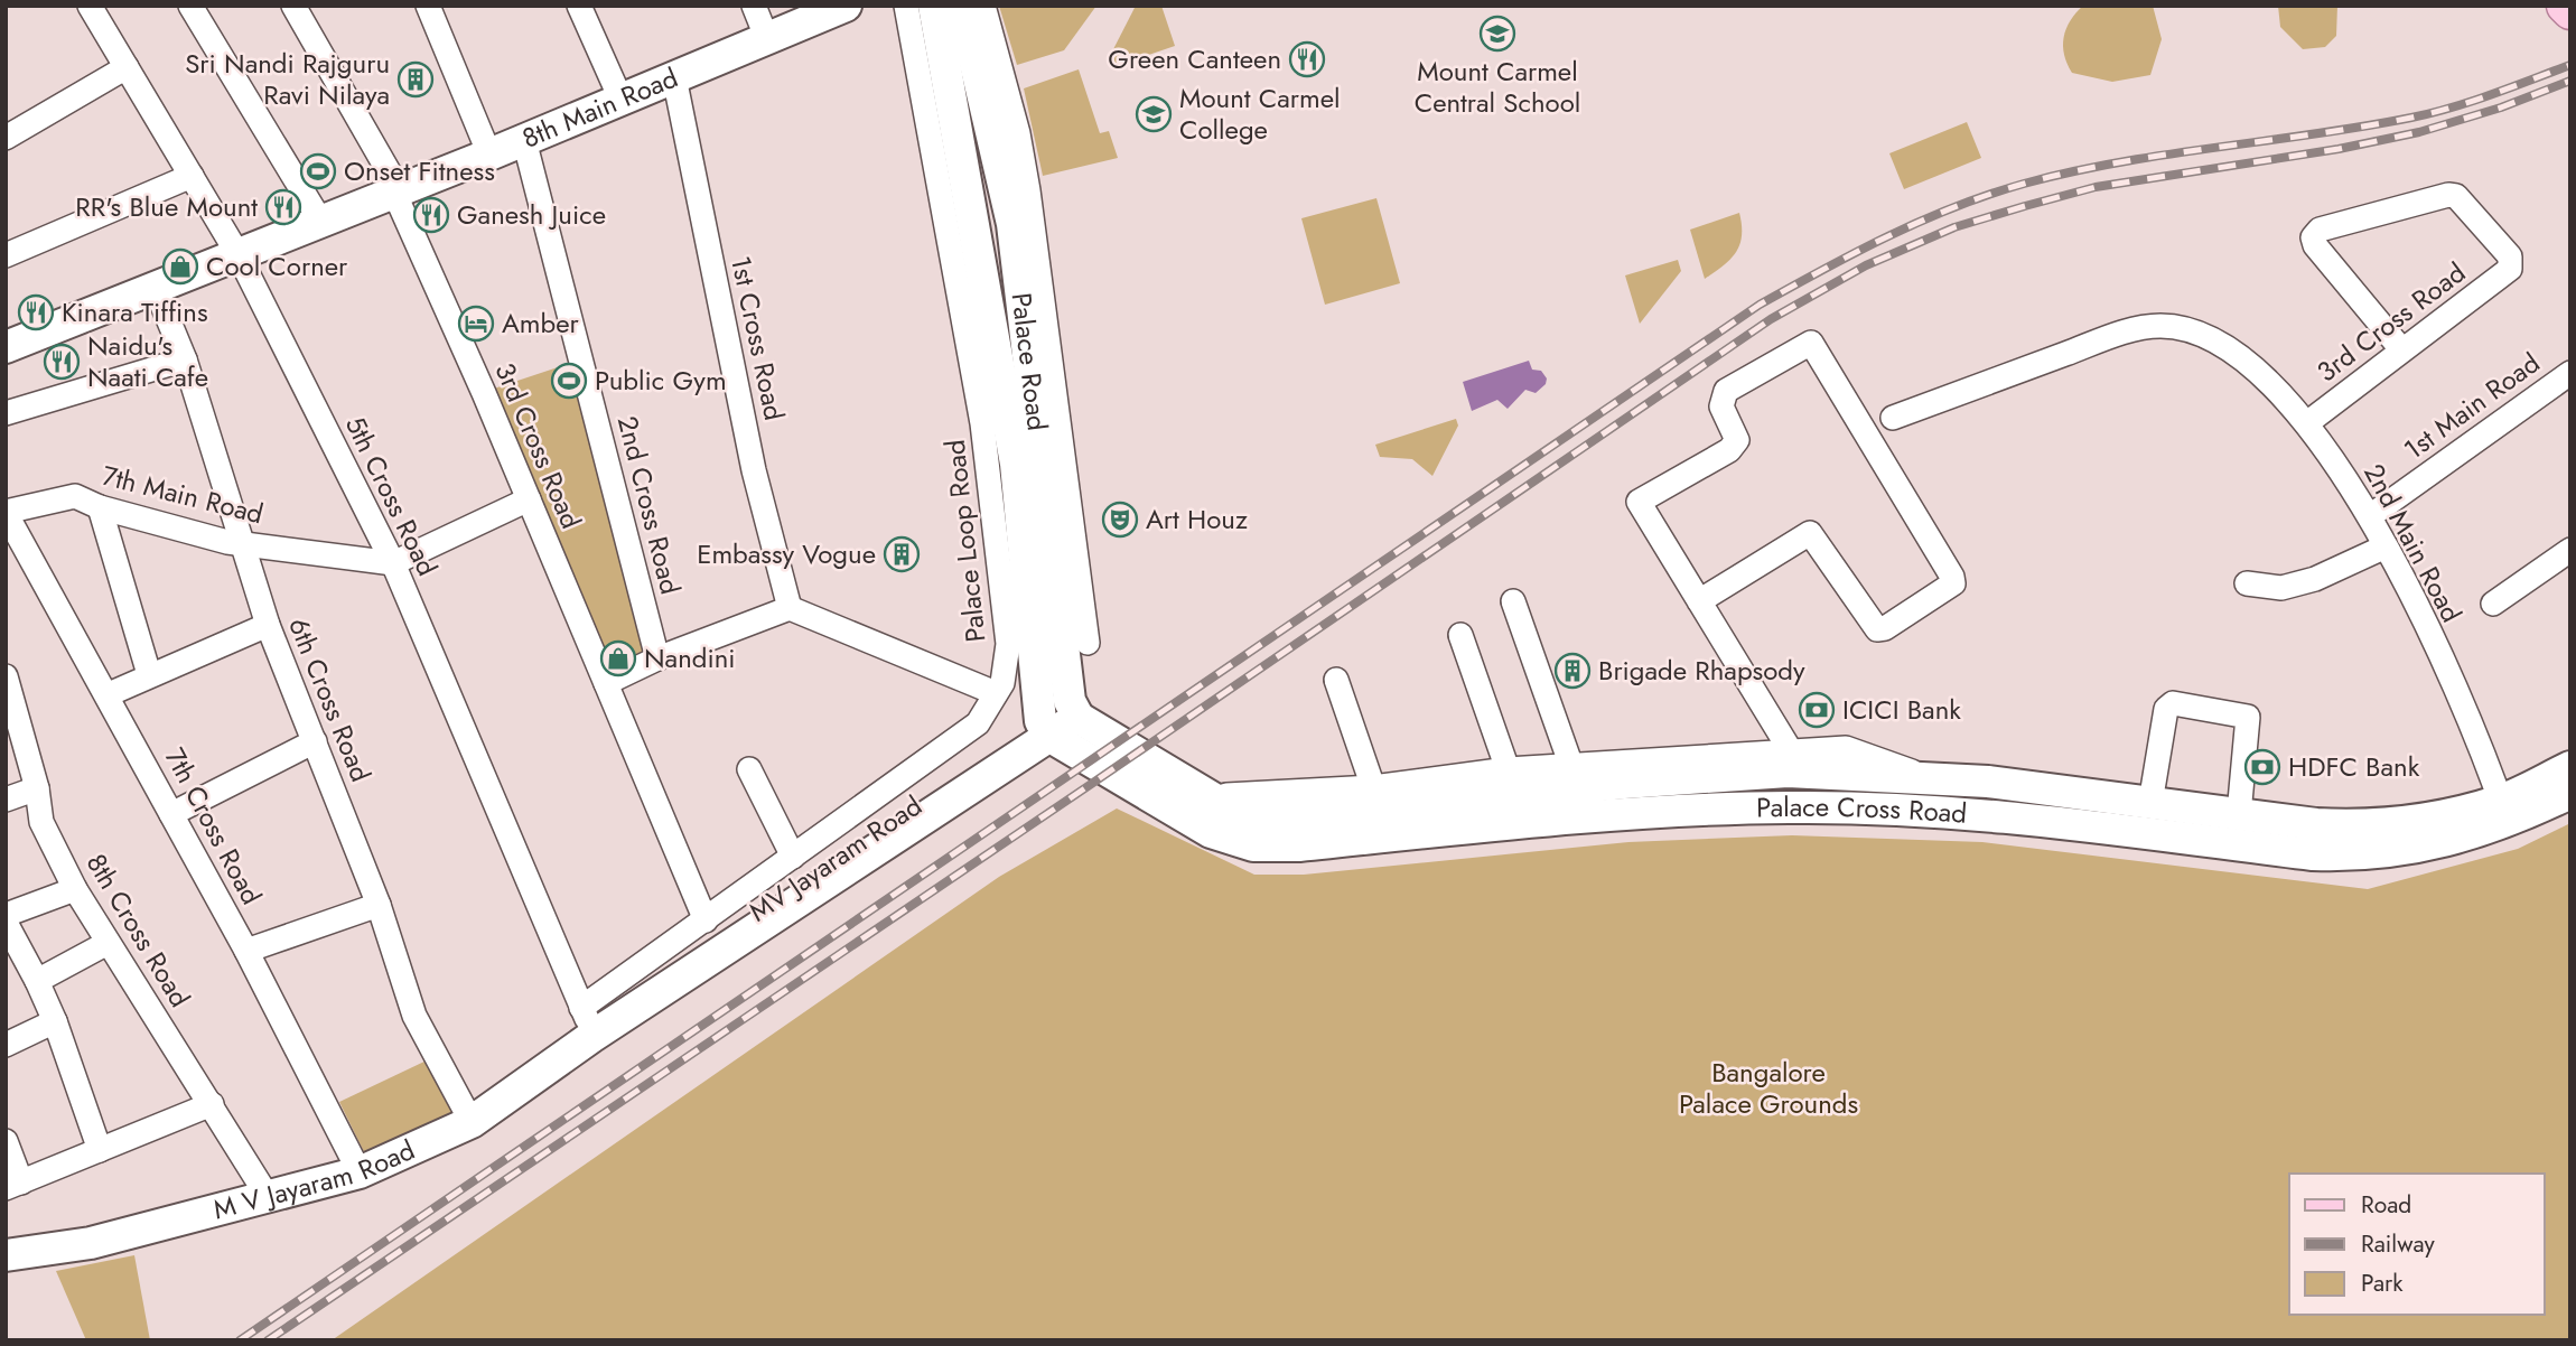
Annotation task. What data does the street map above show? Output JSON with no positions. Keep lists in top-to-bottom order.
{
  "streets": {
    "street": [
      "8th Main Road",
      "3rd Cross Road",
      "1st Cross Road",
      "Palace Road",
      "1st Main Road",
      "7th Main Road",
      "5th Cross Road",
      "2nd Cross Road",
      "Palace Loop Road",
      "2nd Main Road",
      "6th Cross Road",
      "Palace Cross Road",
      "7th Cross Road",
      "MV Jayaram Road",
      "8th Cross Road",
      "M V Jayaram Road"
    ]
  },
  "crossings": [
    ["8th Main Road", "3rd Cross Road"],
    ["8th Main Road", "1st Cross Road"],
    ["8th Main Road", "5th Cross Road"],
    ["8th Main Road", "2nd Cross Road"],
    ["8th Main Road", "6th Cross Road"],
    ["3rd Cross Road", "Palace Loop Road"],
    ["3rd Cross Road", "2nd Main Road"],
    ["Palace Road", "MV Jayaram Road"],
    ["1st Main Road", "2nd Main Road"],
    ["7th Main Road", "5th Cross Road"],
    ["7th Main Road", "6th Cross Road"],
    ["7th Main Road", "7th Cross Road"],
    ["5th Cross Road", "Palace Loop Road"],
    ["5th Cross Road", "MV Jayaram Road"],
    ["5th Cross Road", "M V Jayaram Road"],
    ["Palace Loop Road", "MV Jayaram Road"],
    ["Palace Loop Road", "M V Jayaram Road"],
    ["2nd Main Road", "Palace Cross Road"],
    ["6th Cross Road", "M V Jayaram Road"],
    ["7th Cross Road", "M V Jayaram Road"],
    ["MV Jayaram Road", "M V Jayaram Road"],
    ["8th Cross Road", "M V Jayaram Road"]
  ],
  "parks": ["Bangalore Palace Grounds"],
  "places": {
    "school or university": ["Mount Carmel Central School", "Mount Carmel College"],
    "restaurant": [
      "Green Canteen",
      "RR's Blue Mount",
      "Ganesh Juice",
      "Kinara Tiffins",
      "Naidu's Naati Cafe"
    ],
    "building": ["Sri Nandi Rajguru Ravi Nilaya", "Embassy Vogue", "Brigade Rhapsody"],
    "sports": ["Onset Fitness", "Public Gym"],
    "shop": ["Cool Corner", "Nandini"],
    "hotel": ["Amber"],
    "theatre": ["Art Houz"],
    "bank": ["ICICI Bank", "HDFC Bank"]
  },
  "legend": ["Road", "Railway", "Park"]
}
